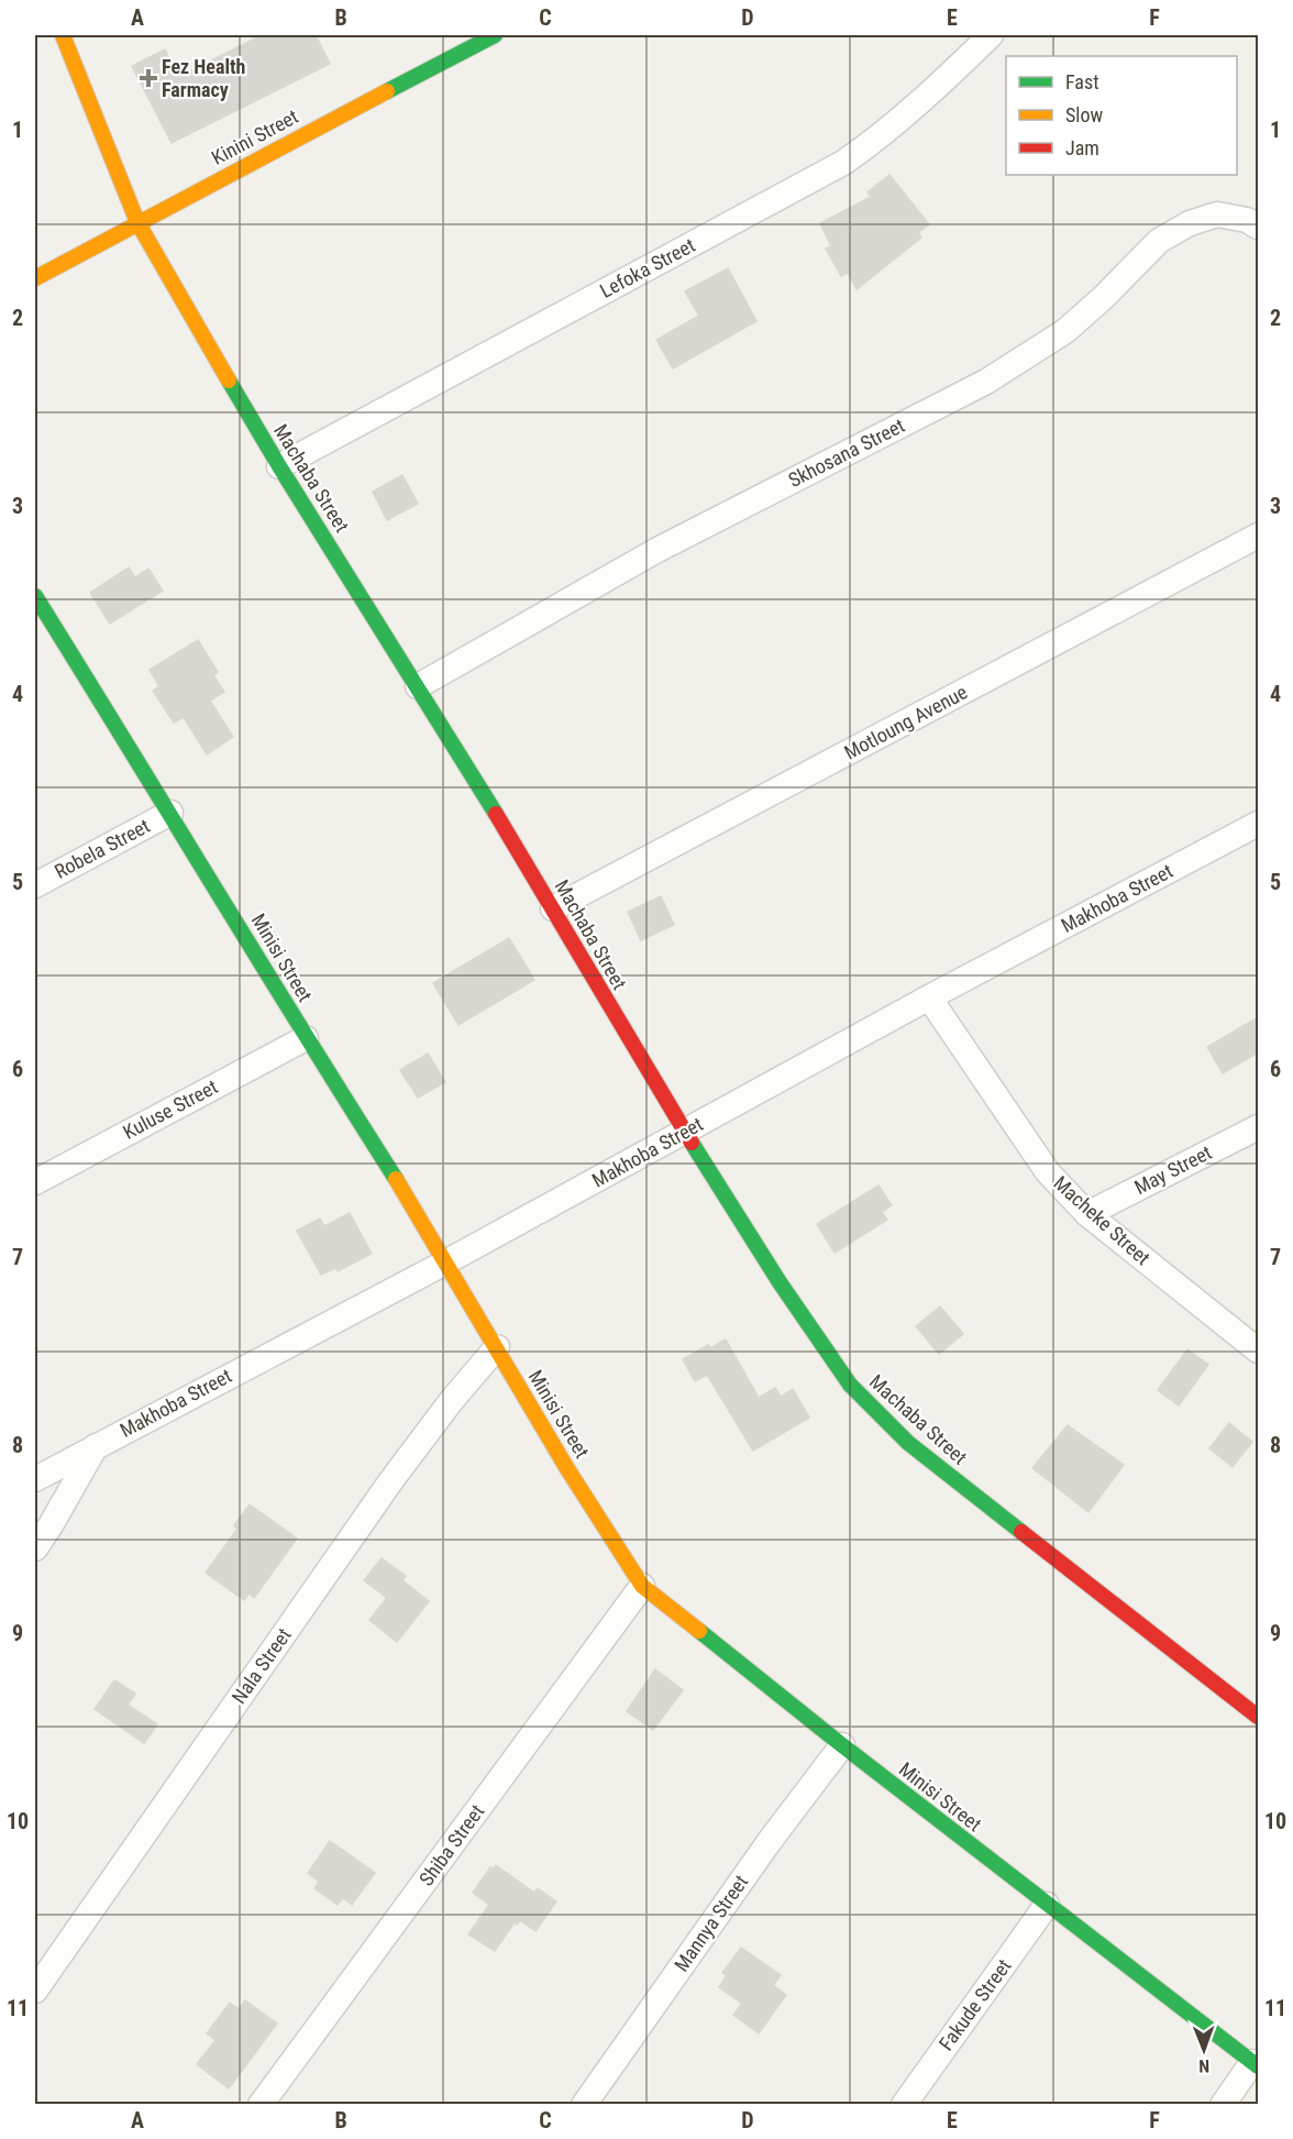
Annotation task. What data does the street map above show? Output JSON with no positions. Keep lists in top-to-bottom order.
{
  "streets": {
    "street": [
      "Kinini Street",
      "Lefoka Street",
      "Skhosana Street",
      "Machaba Street",
      "Motloung Avenue",
      "Robela Street",
      "Makhoba Street",
      "Minisi Street",
      "Kuluse Street",
      "May Street",
      "Macheke Street",
      "Nala Street",
      "Shiba Street",
      "Mannya Street",
      "Fakude Street"
    ]
  },
  "crossings": [
    ["Kinini Street", "Machaba Street"],
    ["Lefoka Street", "Machaba Street"],
    ["Skhosana Street", "Machaba Street"],
    ["Machaba Street", "Motloung Avenue"],
    ["Machaba Street", "Makhoba Street"],
    ["Robela Street", "Minisi Street"],
    ["Makhoba Street", "Minisi Street"],
    ["Makhoba Street", "Macheke Street"],
    ["Minisi Street", "Kuluse Street"],
    ["Minisi Street", "Nala Street"],
    ["Minisi Street", "Shiba Street"],
    ["Minisi Street", "Mannya Street"],
    ["Minisi Street", "Fakude Street"],
    ["May Street", "Macheke Street"]
  ],
  "places": {
    "health": ["Fez Health Farmacy"]
  },
  "legend": ["Fast", "Slow", "Jam"],
  "north": "bottom",
  "grid": {
    "columns": [
      "A",
      "B",
      "C",
      "D",
      "E",
      "F"
    ],
    "rows": [
      "1",
      "2",
      "3",
      "4",
      "5",
      "6",
      "7",
      "8",
      "9",
      "10",
      "11"
    ]
  }
}
